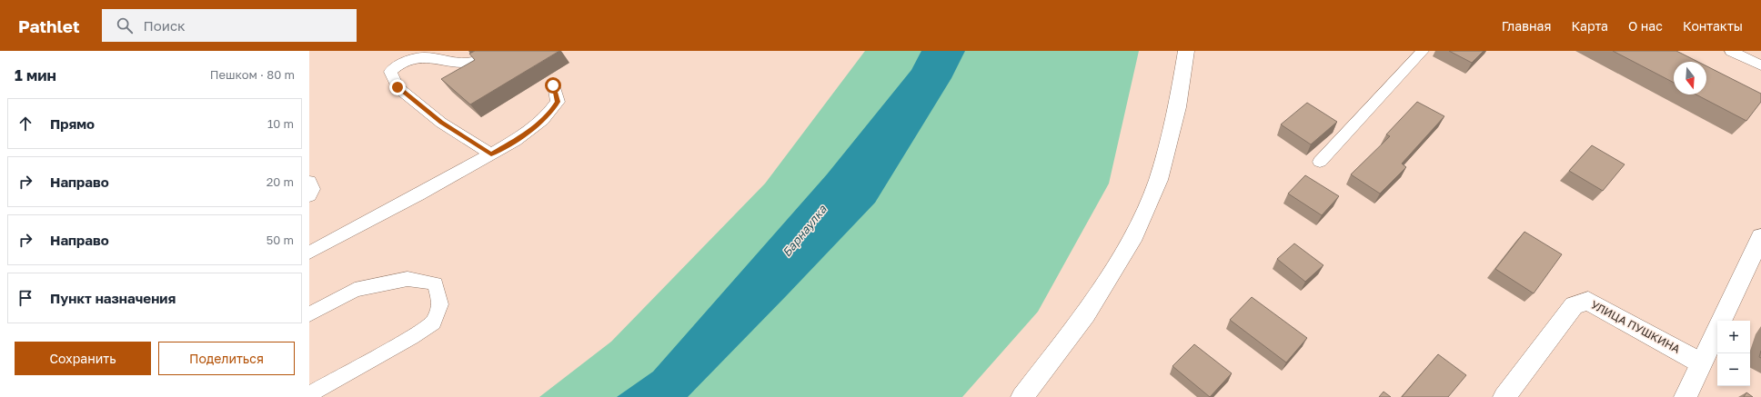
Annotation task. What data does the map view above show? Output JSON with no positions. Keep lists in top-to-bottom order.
{
  "streets": {
    "main road": ["УЛИЦА ПУШКИНА"]
  },
  "water": ["Барнаулка"],
  "north": "bottom",
  "page": {
    "header": "Pathlet",
    "search": "Поиск",
    "nav": [
      "Главная",
      "Карта",
      "О нас",
      "Контакты"
    ],
    "heading": ["1 мин", "Пешком · 80 m"],
    "list": [
      ["Прямо", "10 m"],
      ["Направо", "20 m"],
      ["Направо", "50 m"],
      "Пункт назначения"
    ],
    "map_buttons": ["+", "−"],
    "buttons": ["Сохранить", "Поделиться"]
  }
}
